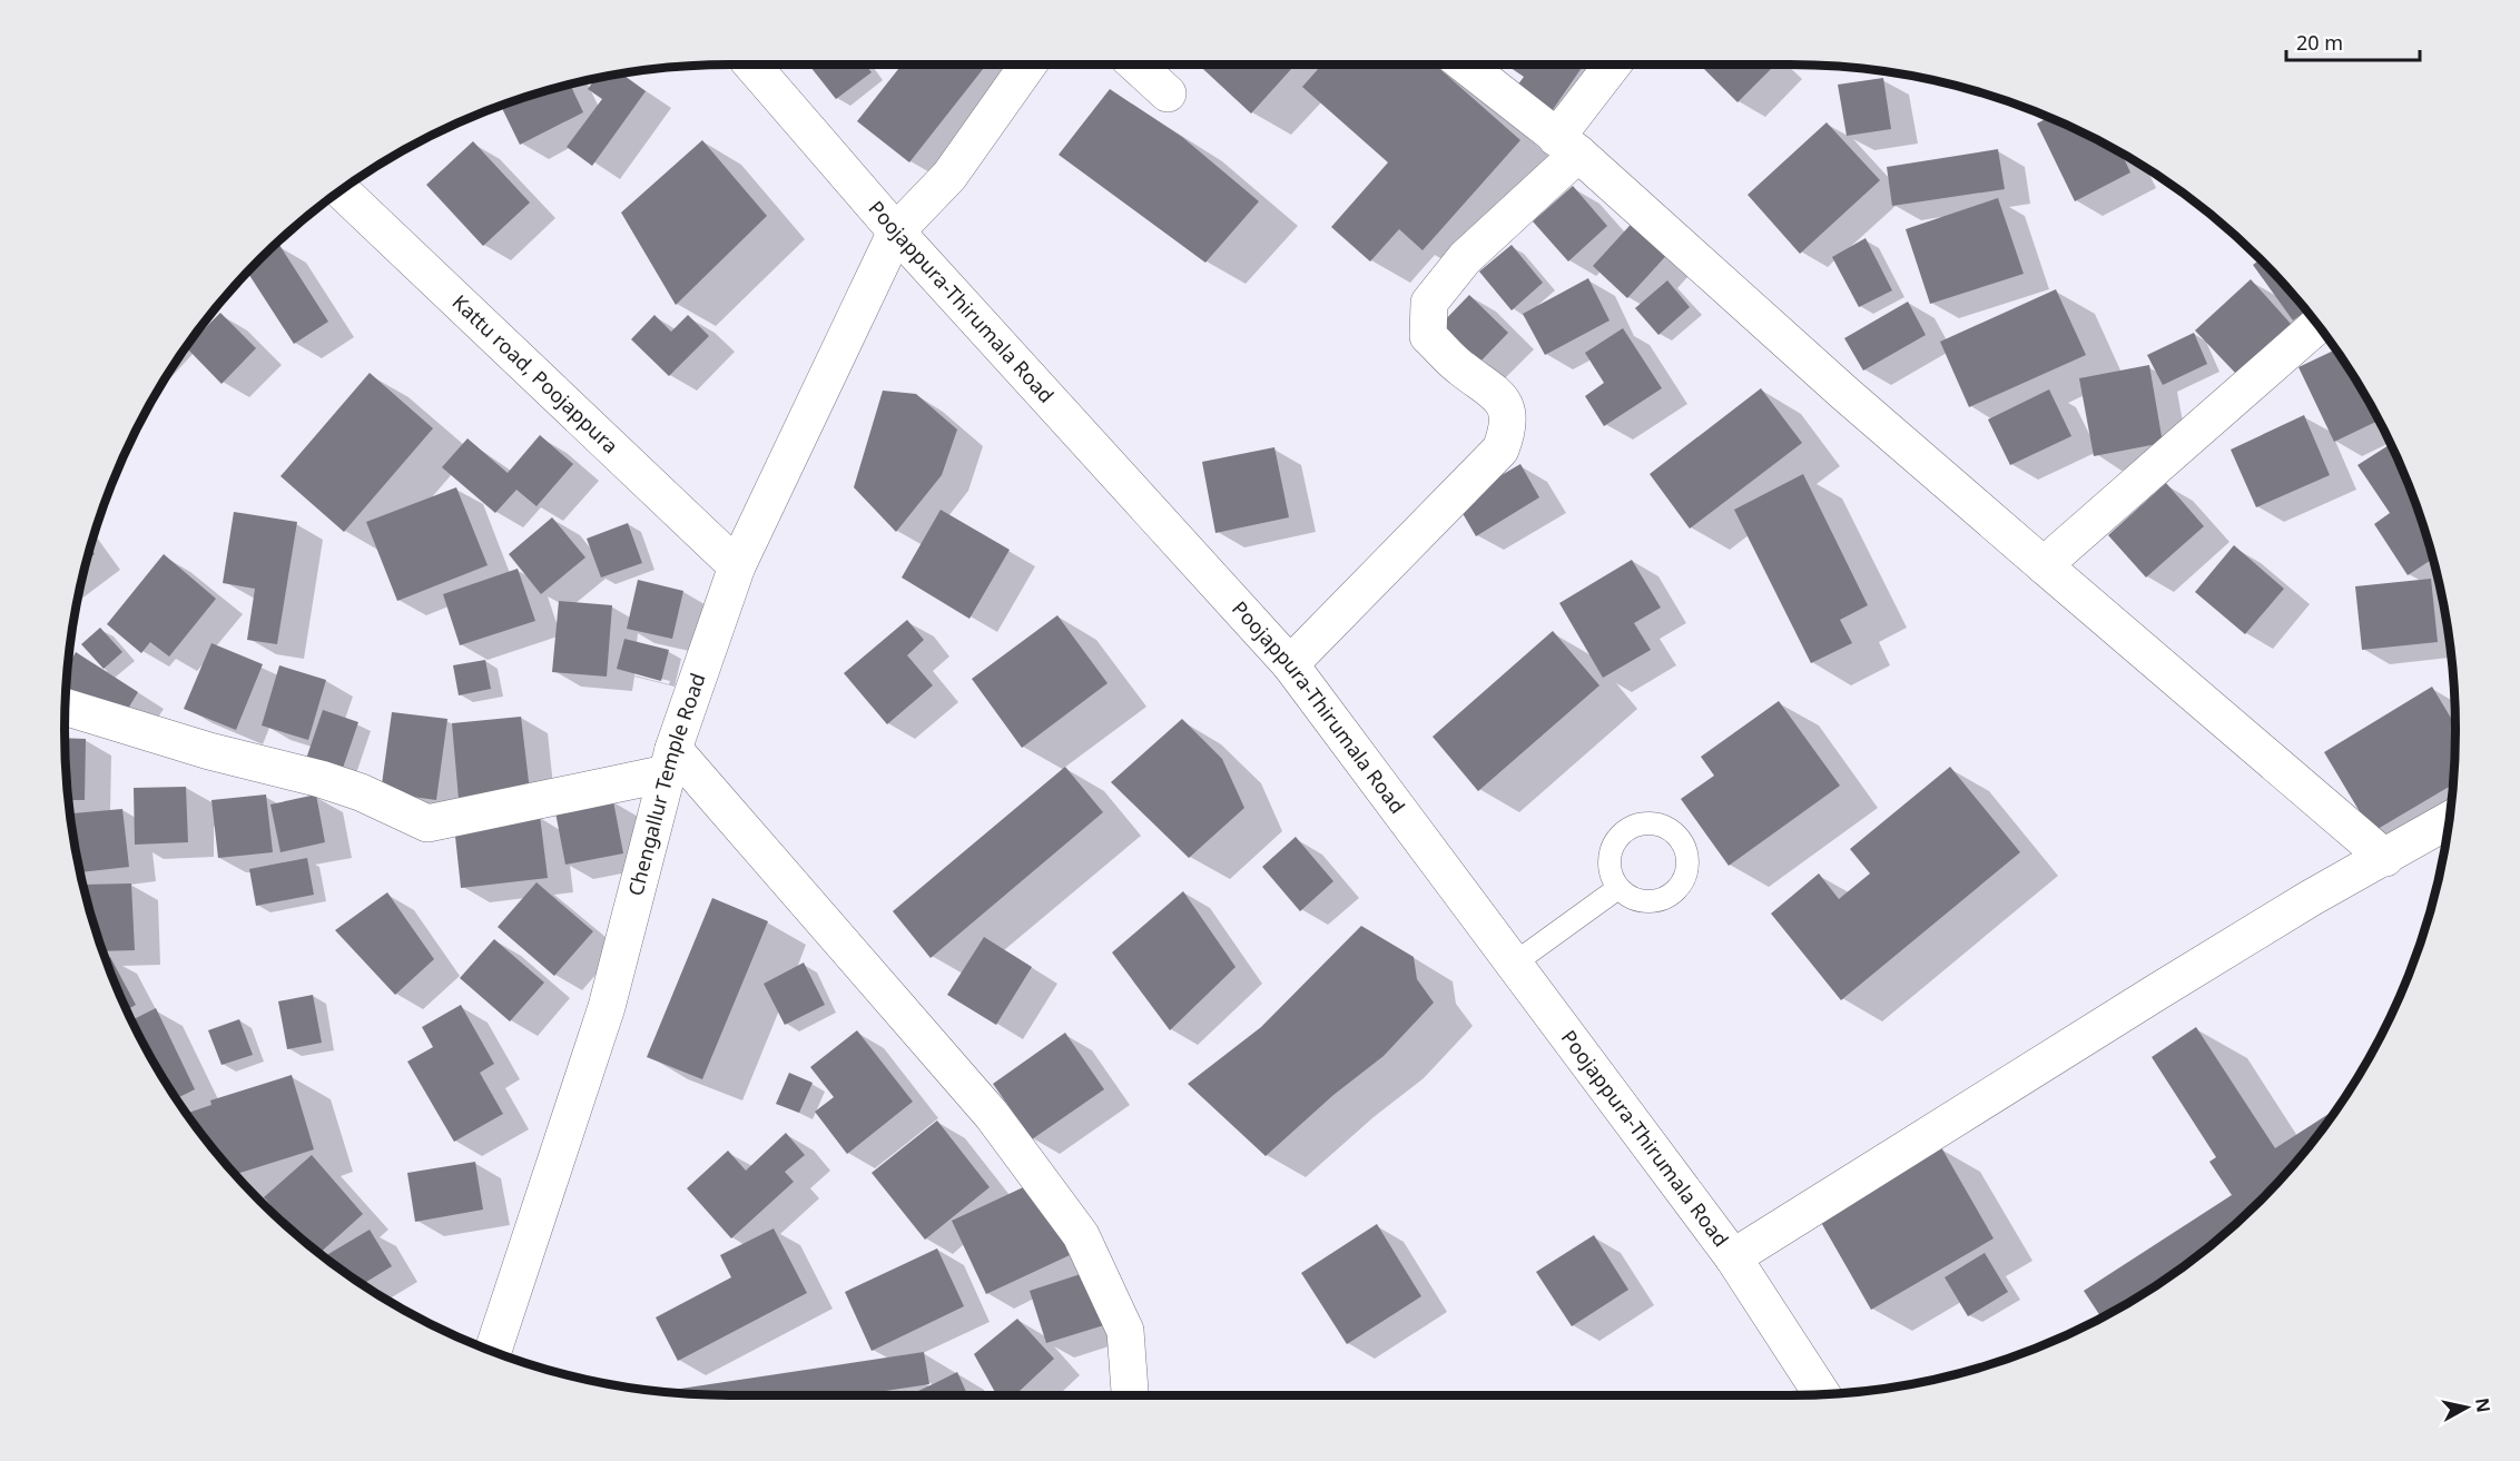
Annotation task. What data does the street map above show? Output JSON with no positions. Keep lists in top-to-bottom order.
{
  "streets": {
    "street": ["Poojappura-Thirumala Road", "Kattu road, Poojappura", "Chengallur Temple Road"]
  },
  "crossings": [
    ["Poojappura-Thirumala Road", "Chengallur Temple Road"],
    ["Kattu road, Poojappura", "Chengallur Temple Road"]
  ],
  "scale_bar": "20 m",
  "north": "right"
}
